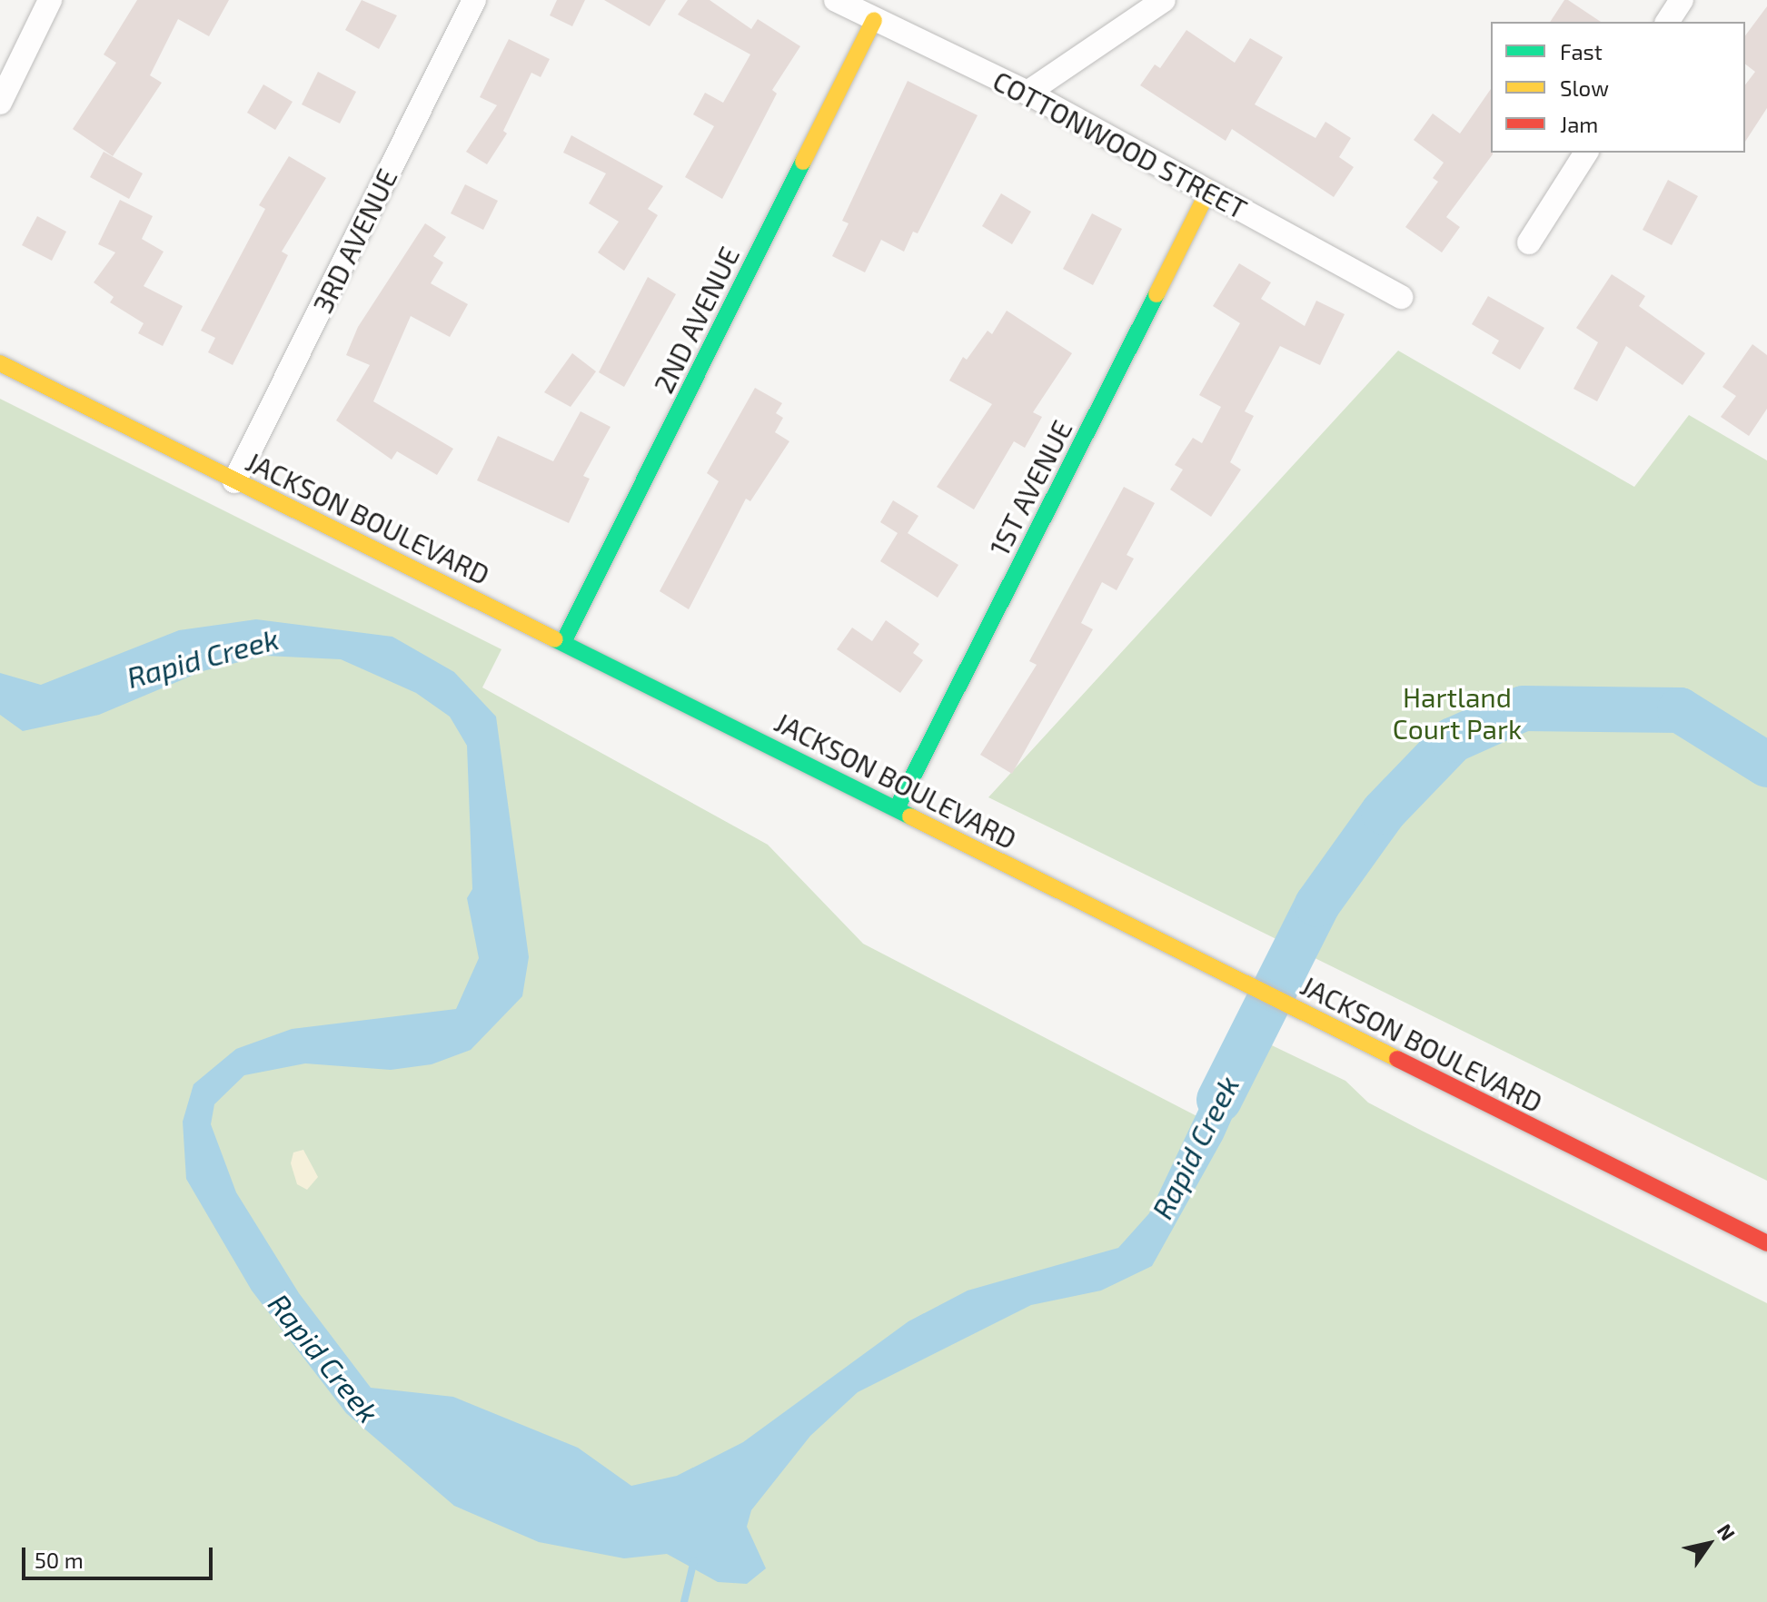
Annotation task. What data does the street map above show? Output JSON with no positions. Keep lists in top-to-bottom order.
{
  "streets": {
    "main road": ["2ND AVENUE", "1ST AVENUE", "JACKSON BOULEVARD"],
    "street": ["COTTONWOOD STREET", "3RD AVENUE"]
  },
  "crossings": [
    ["COTTONWOOD STREET", "2ND AVENUE"],
    ["COTTONWOOD STREET", "1ST AVENUE"],
    ["3RD AVENUE", "JACKSON BOULEVARD"],
    ["2ND AVENUE", "JACKSON BOULEVARD"],
    ["1ST AVENUE", "JACKSON BOULEVARD"]
  ],
  "water": ["Rapid Creek"],
  "parks": ["Hartland Court Park"],
  "legend": ["Fast", "Slow", "Jam"],
  "scale_bar": "50 m",
  "north": "top right"
}
